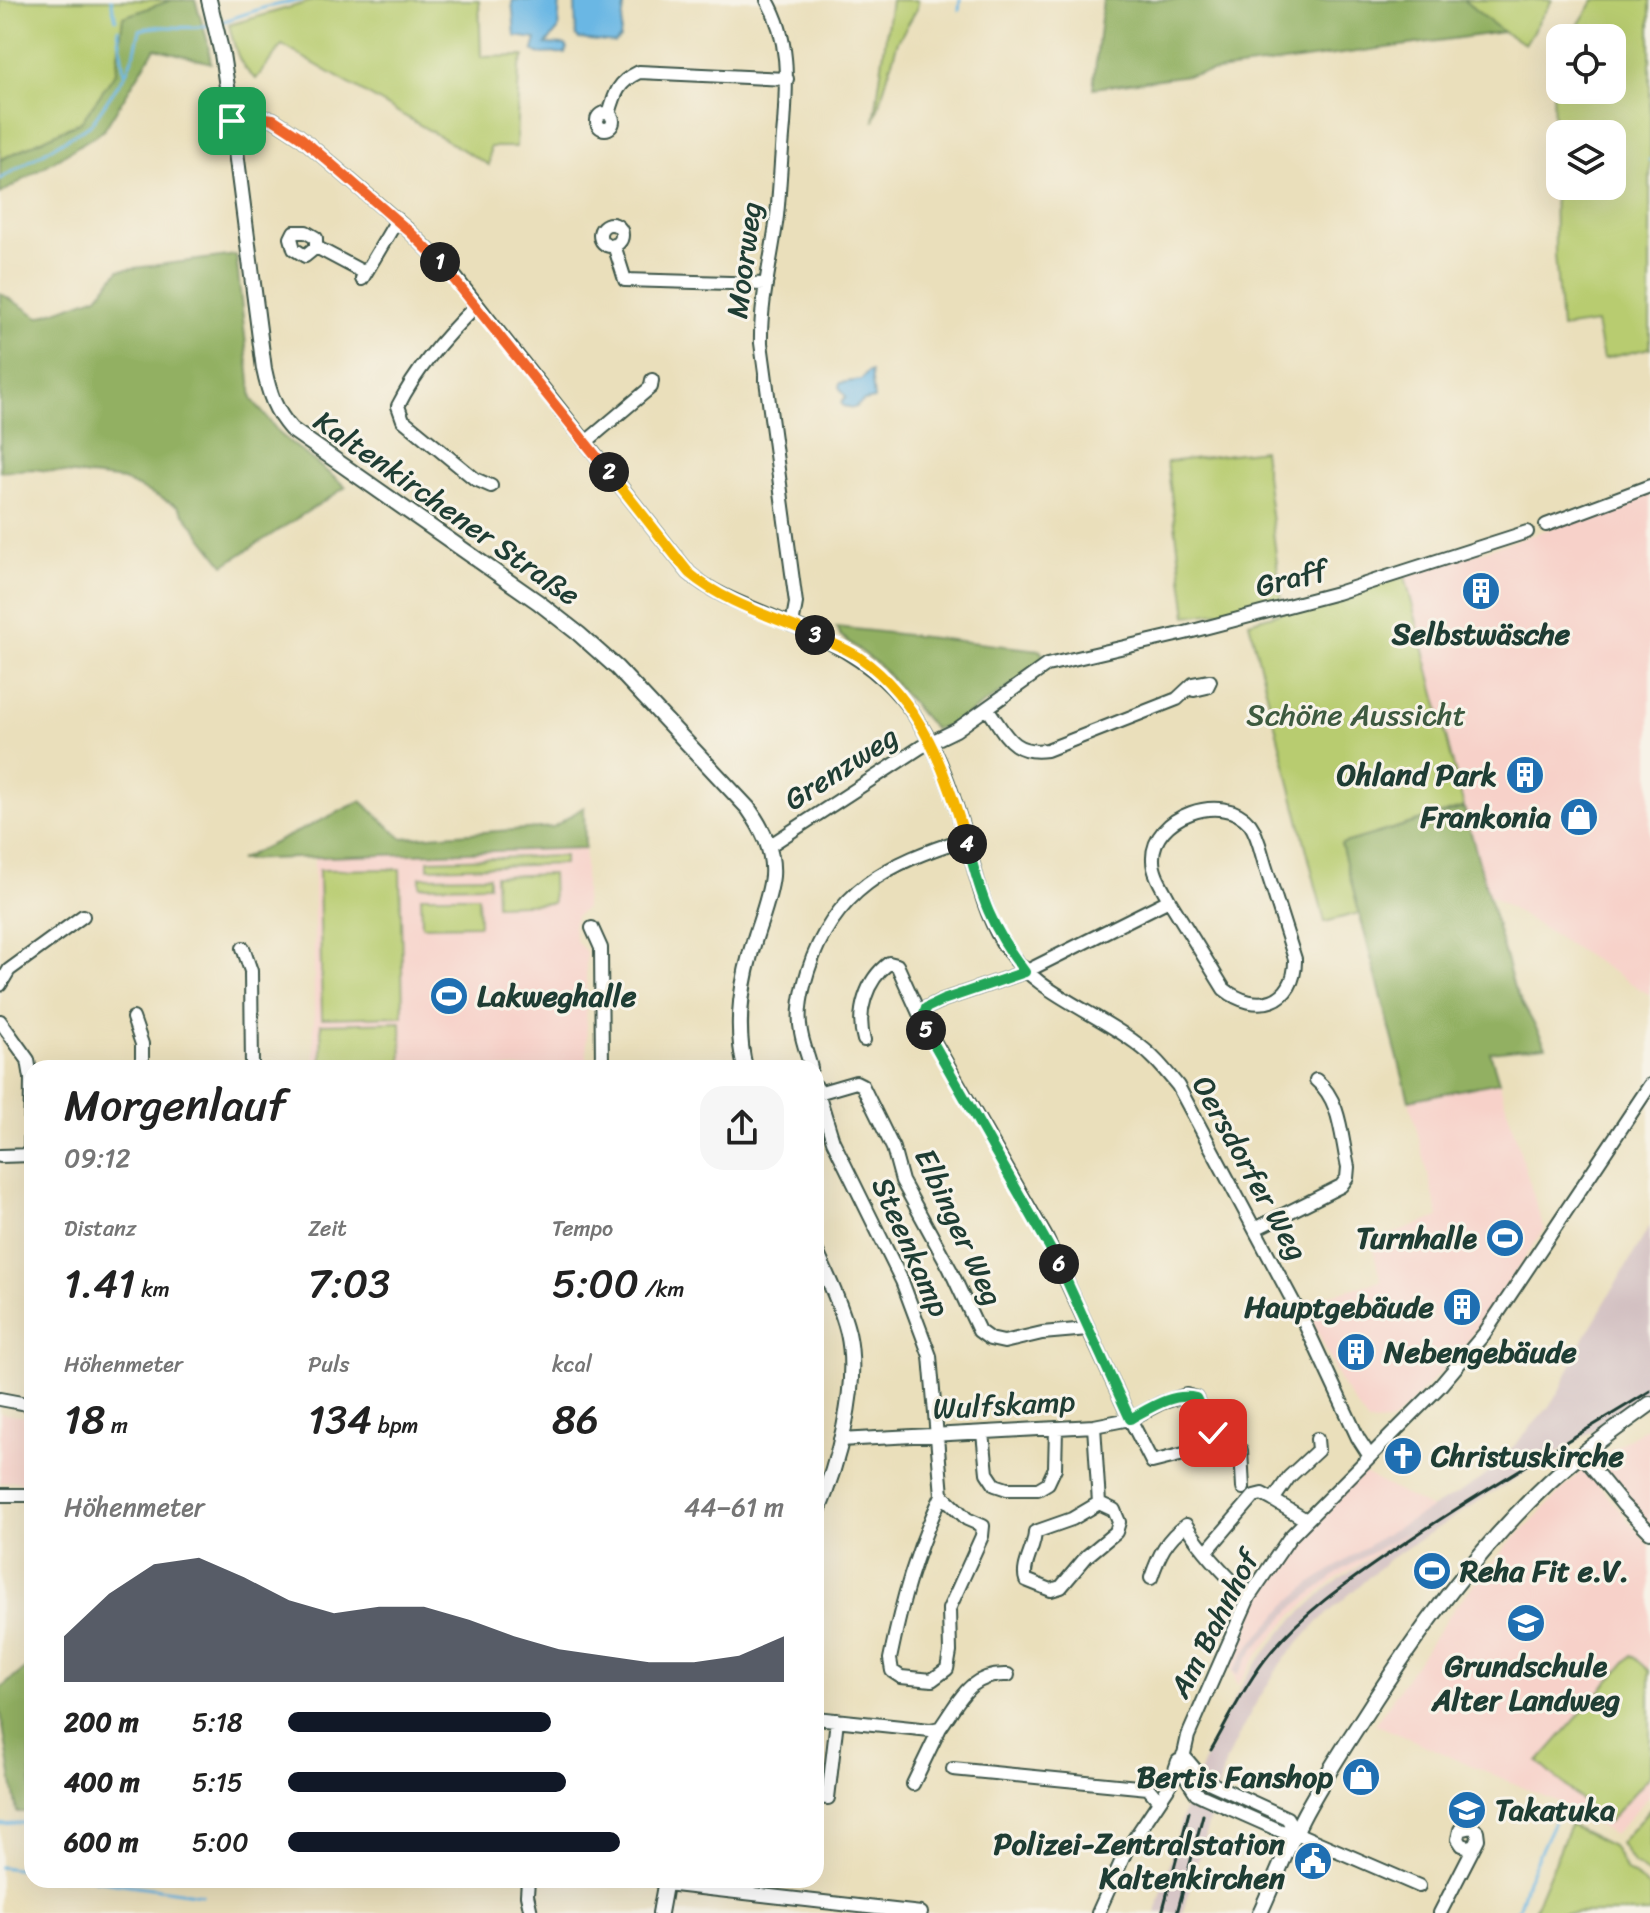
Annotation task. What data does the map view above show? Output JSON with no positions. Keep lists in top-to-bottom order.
{
  "streets": {
    "main road": ["Kaltenkirchener Straße"],
    "street": [
      "Moorweg",
      "Graff",
      "Grenzweg",
      "Oersdorfer Weg",
      "Elbinger Weg",
      "Steenkamp",
      "Wulfskamp",
      "Am Bahnhof"
    ]
  },
  "crossings": [
    ["Moorweg", "Oersdorfer Weg"],
    ["Kaltenkirchener Straße", "Grenzweg"],
    ["Kaltenkirchener Straße", "Oersdorfer Weg"],
    ["Graff", "Grenzweg"],
    ["Grenzweg", "Oersdorfer Weg"],
    ["Oersdorfer Weg", "Am Bahnhof"],
    ["Elbinger Weg", "Wulfskamp"],
    ["Steenkamp", "Wulfskamp"]
  ],
  "parks": ["Schöne Aussicht"],
  "places": {
    "building": [
      "Selbstwäsche",
      "Ohland Park",
      "Hauptgebäude",
      "Nebengebäude"
    ],
    "shop": ["Frankonia", "Bertis Fanshop"],
    "sports": ["Lakweghalle", "Turnhalle", "Reha Fit e.V."],
    "church": ["Christuskirche"],
    "school or university": ["Grundschule Alter Landweg", "Takatuka"],
    "public building": ["Polizei-Zentralstation Kaltenkirchen"]
  },
  "page": {
    "pins": [
      "1",
      "2",
      "3",
      "4",
      "5",
      "6"
    ],
    "heading": ["Morgenlauf", "09:12"],
    "stats": [
      ["Distanz", "1.41 km"],
      ["Zeit", "7:03"],
      ["Tempo", "5:00 /km"],
      ["Höhenmeter", "18 m"],
      ["Puls", "134 bpm"],
      ["kcal", "86"]
    ],
    "chart": ["Höhenmeter", "44–61 m"],
    "list": [
      {
        "name": "200 m",
        "note": "5:18"
      },
      {
        "name": "400 m",
        "note": "5:15"
      },
      {
        "name": "600 m",
        "note": "5:00"
      }
    ]
  }
}
